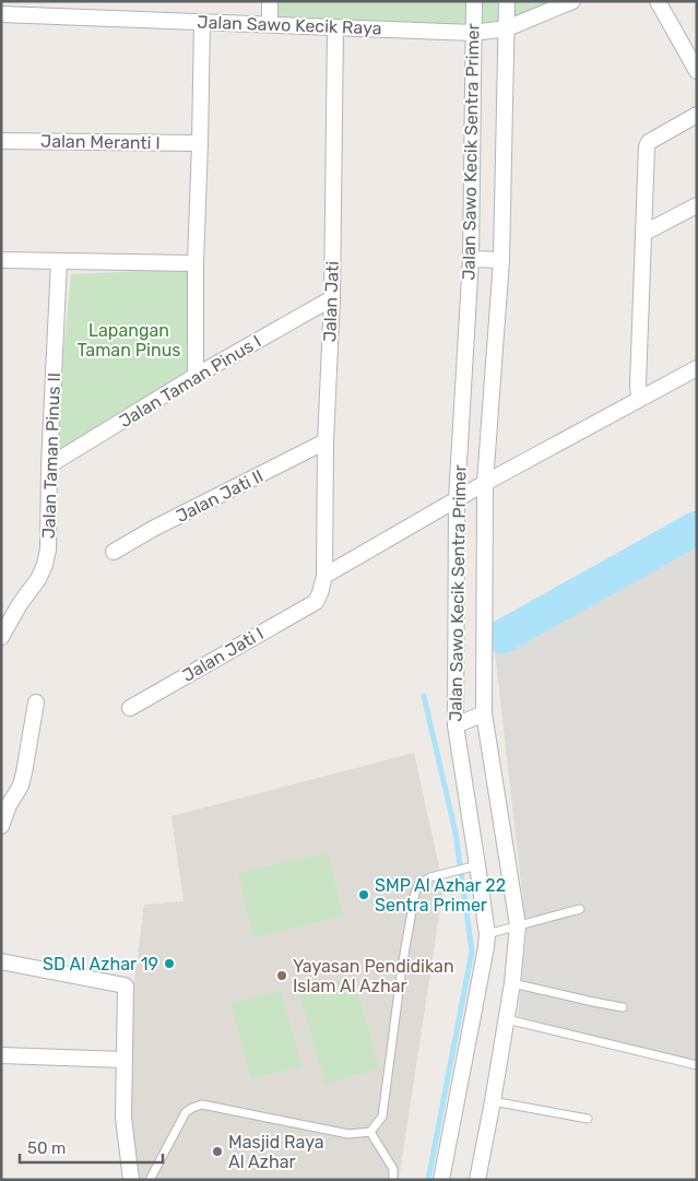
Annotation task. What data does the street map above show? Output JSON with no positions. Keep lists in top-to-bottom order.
{
  "streets": {
    "street": [
      "Jalan Sawo Kecik Raya",
      "Jalan Meranti I",
      "Jalan Sawo Kecik Sentra Primer",
      "Jalan Jati",
      "Jalan Taman Pinus I",
      "Jalan Taman Pinus II",
      "Jalan Jati II",
      "Jalan Jati I"
    ]
  },
  "crossings": [
    ["Jalan Sawo Kecik Raya", "Jalan Sawo Kecik Sentra Primer"],
    ["Jalan Sawo Kecik Raya", "Jalan Jati"],
    ["Jalan Jati", "Jalan Taman Pinus I"],
    ["Jalan Jati", "Jalan Jati II"],
    ["Jalan Jati", "Jalan Jati I"],
    ["Jalan Taman Pinus I", "Jalan Taman Pinus II"]
  ],
  "parks": ["Lapangan Taman Pinus"],
  "places": [
    "SMP Al Azhar 22 Sentra Primer",
    "SD Al Azhar 19",
    "Yayasan Pendidikan Islam Al Azhar",
    "Masjid Raya Al Azhar"
  ],
  "scale_bar": "50 m"
}
